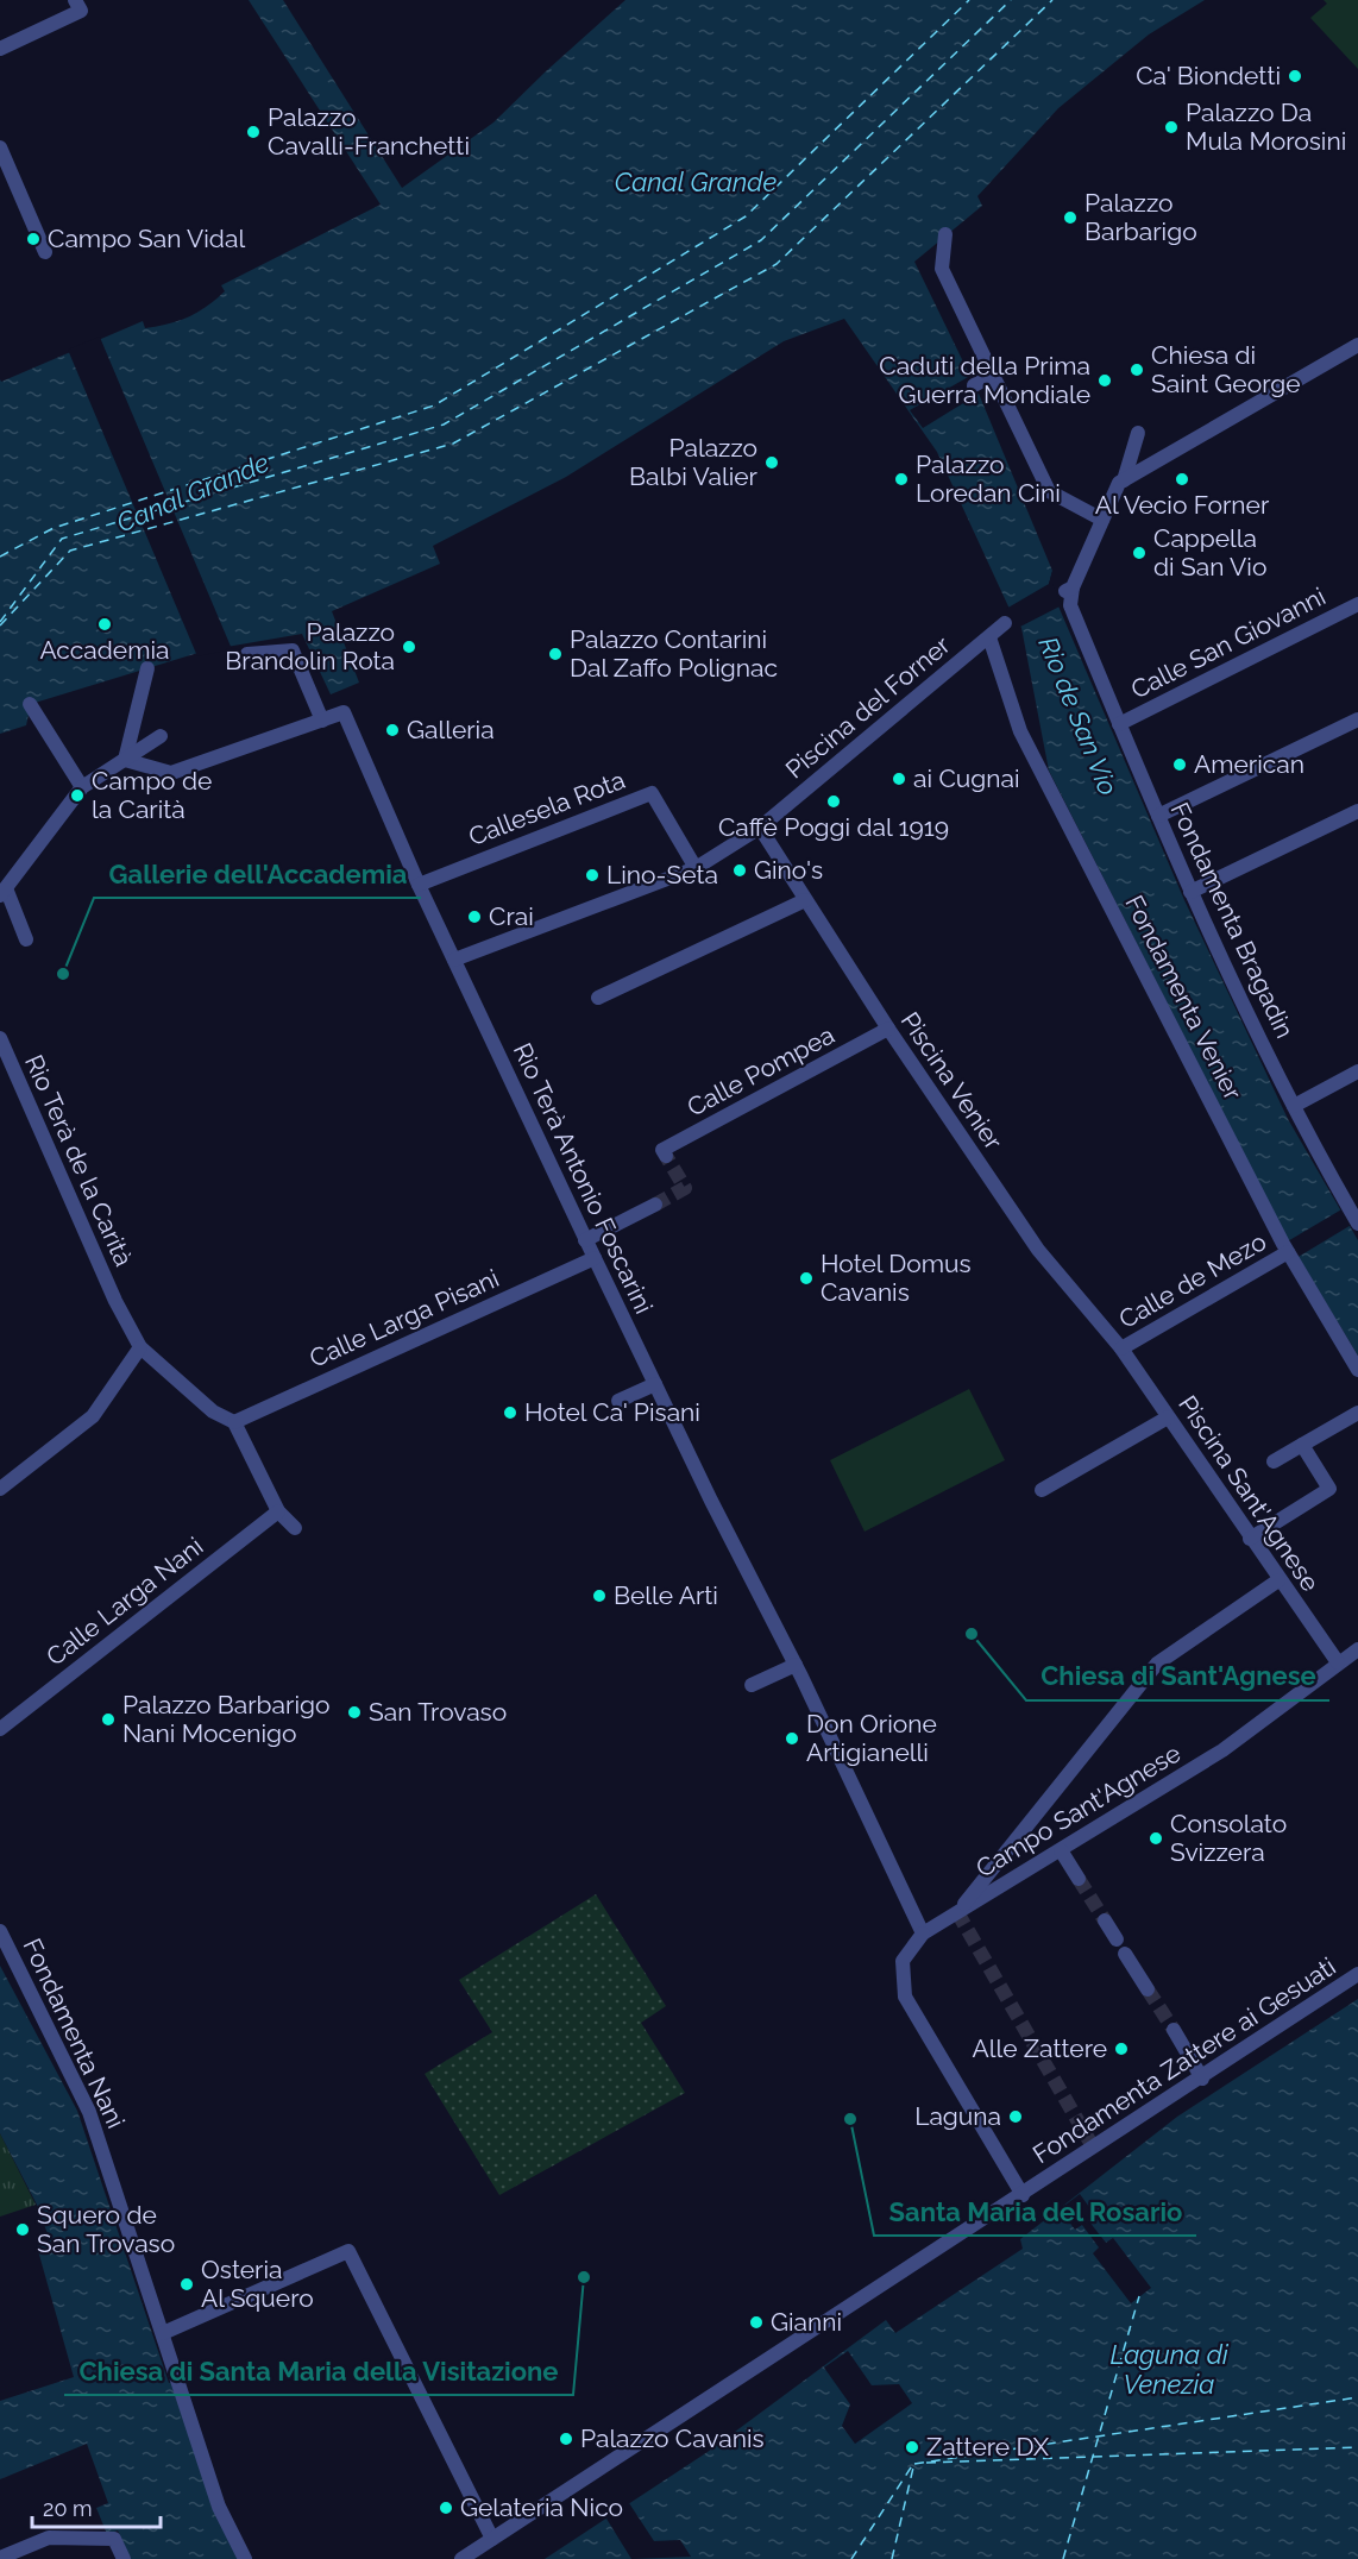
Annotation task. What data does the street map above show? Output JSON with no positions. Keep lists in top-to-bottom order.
{
  "streets": {
    "street": [
      "Calle San Giovanni",
      "Piscina del Forner",
      "Callesela Rota",
      "Fondamenta Bragadin",
      "Fondamenta Venier",
      "Calle Pompea",
      "Piscina Venier",
      "Rio Terà de la Carità",
      "Rio Terà Antonio Foscarini",
      "Calle de Mezo",
      "Calle Larga Pisani",
      "Piscina Sant'Agnese",
      "Calle Larga Nani",
      "Campo Sant'Agnese",
      "Fondamenta Nani",
      "Fondamenta Zattere ai Gesuati"
    ]
  },
  "crossings": [
    ["Calle San Giovanni", "Fondamenta Bragadin"],
    ["Piscina del Forner", "Callesela Rota"],
    ["Piscina del Forner", "Fondamenta Venier"],
    ["Piscina del Forner", "Piscina Venier"],
    ["Piscina del Forner", "Rio Terà Antonio Foscarini"],
    ["Callesela Rota", "Rio Terà Antonio Foscarini"],
    ["Fondamenta Venier", "Calle de Mezo"],
    ["Calle Pompea", "Piscina Venier"],
    ["Piscina Venier", "Calle de Mezo"],
    ["Piscina Venier", "Piscina Sant'Agnese"],
    ["Rio Terà Antonio Foscarini", "Calle Larga Pisani"],
    ["Calle de Mezo", "Piscina Sant'Agnese"],
    ["Piscina Sant'Agnese", "Campo Sant'Agnese"],
    ["Campo Sant'Agnese", "Fondamenta Zattere ai Gesuati"]
  ],
  "water": ["Canal Grande", "Rio de San Vio", "Laguna di Venezia"],
  "places": [
    "Ca' Biondetti",
    "Palazzo Da Mula Morosini",
    "Palazzo Cavalli-Franchetti",
    "Palazzo Barbarigo",
    "Campo San Vidal",
    "Chiesa di Saint George",
    "Caduti della Prima Guerra Mondiale",
    "Palazzo Balbi Valier",
    "Palazzo Loredan Cini",
    "Al Vecio Forner",
    "Cappella di San Vio",
    "Accademia",
    "Palazzo Brandolin Rota",
    "Palazzo Contarini Dal Zaffo Polignac",
    "Galleria",
    "American",
    "ai Cugnai",
    "Campo de la Carità",
    "Caffè Poggi dal 1919",
    "Gino's",
    "Lino-Seta",
    "Crai",
    "Gallerie dell'Accademia",
    "Hotel Domus Cavanis",
    "Hotel Ca' Pisani",
    "Belle Arti",
    "Chiesa di Sant'Agnese",
    "San Trovaso",
    "Palazzo Barbarigo Nani Mocenigo",
    "Don Orione Artigianelli",
    "Consolato Svizzera",
    "Alle Zattere",
    "Laguna",
    "Santa Maria del Rosario",
    "Squero de San Trovaso",
    "Chiesa di Santa Maria della Visitazione",
    "Osteria Al Squero",
    "Gianni",
    "Palazzo Cavanis",
    "Zattere DX",
    "Gelateria Nico"
  ],
  "scale_bar": "20 m"
}
